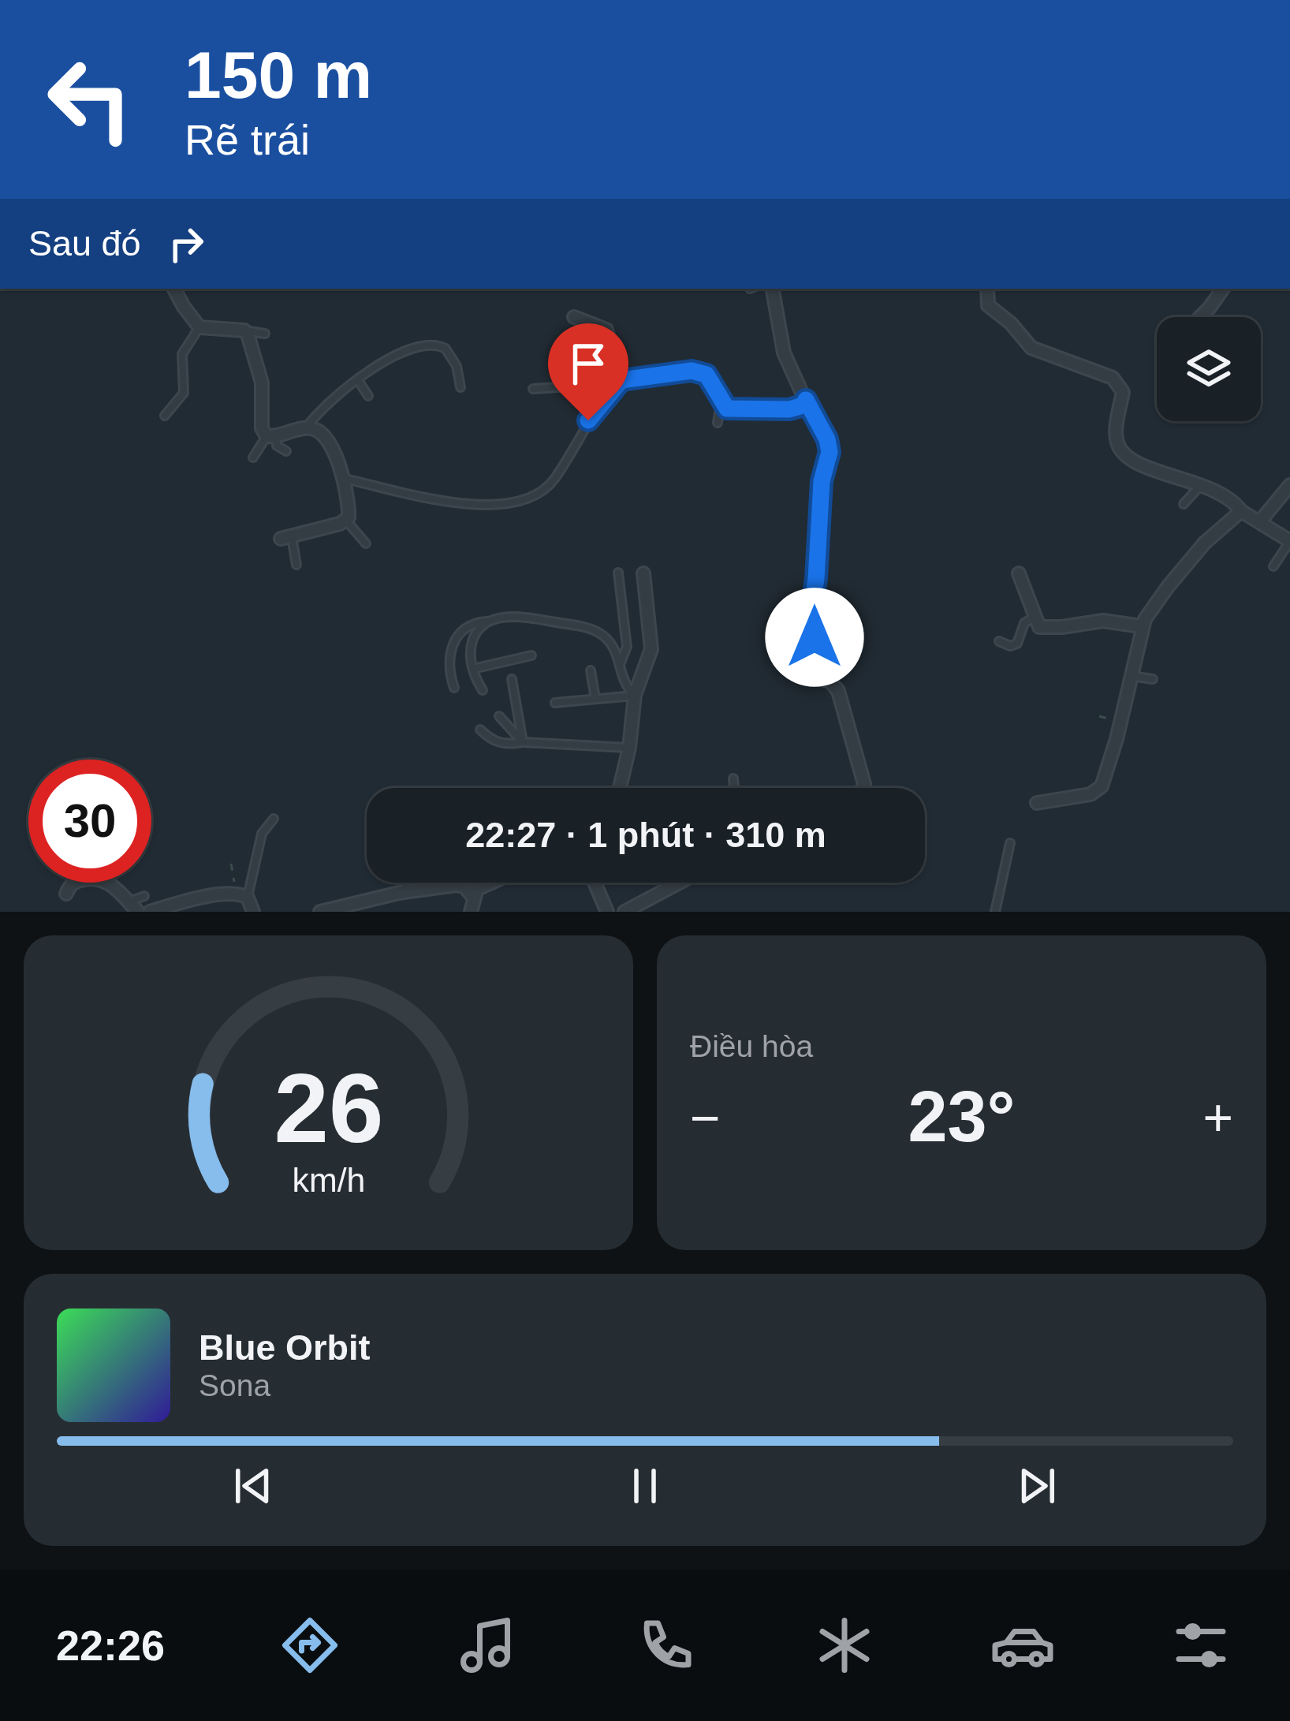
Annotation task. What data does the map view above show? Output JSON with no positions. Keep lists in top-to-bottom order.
{
  "page": {
    "turn": ["150 m", "Rẽ trái"],
    "then": "Sau đó",
    "limit": "30",
    "trip": "22:27 · 1 phút · 310 m",
    "tile": "Điều hòa",
    "heat": ["−", "23°", "+"],
    "song": ["Blue Orbit", "Sona"],
    "tabs": "22:26",
    "gauge": ["26", "km/h"]
  }
}
